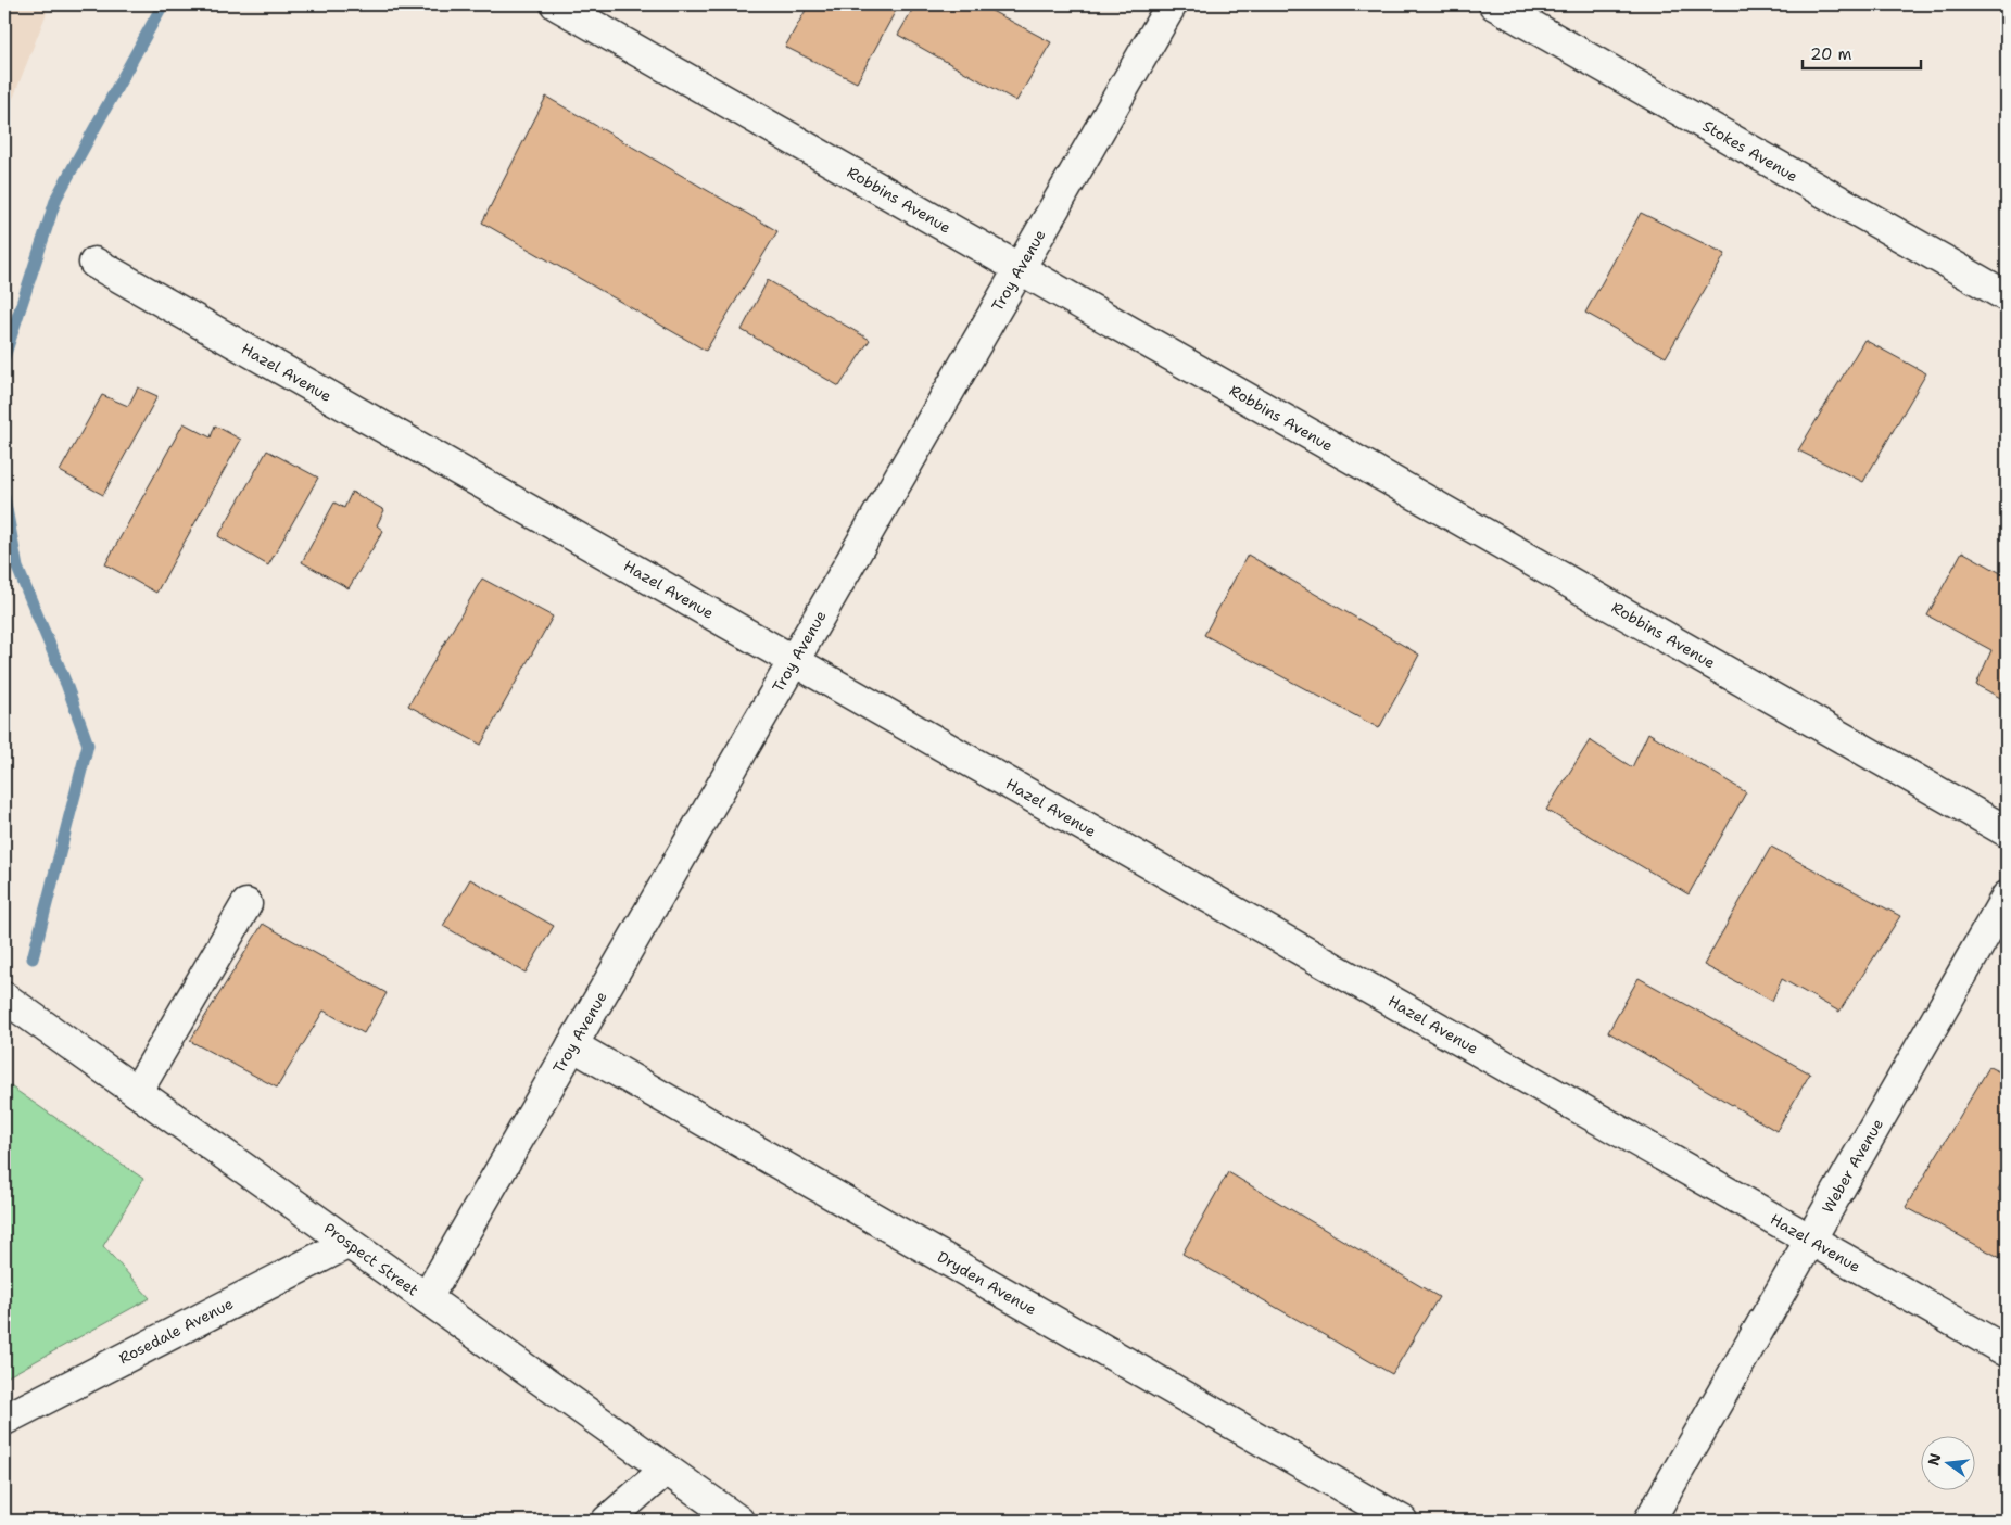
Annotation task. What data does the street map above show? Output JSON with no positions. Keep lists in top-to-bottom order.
{
  "streets": {
    "street": [
      "Stokes Avenue",
      "Robbins Avenue",
      "Troy Avenue",
      "Hazel Avenue",
      "Weber Avenue",
      "Prospect Street",
      "Dryden Avenue",
      "Rosedale Avenue"
    ]
  },
  "crossings": [
    ["Robbins Avenue", "Troy Avenue"],
    ["Troy Avenue", "Hazel Avenue"],
    ["Troy Avenue", "Prospect Street"],
    ["Troy Avenue", "Dryden Avenue"],
    ["Hazel Avenue", "Weber Avenue"],
    ["Prospect Street", "Rosedale Avenue"]
  ],
  "scale_bar": "20 m",
  "north": "left"
}
